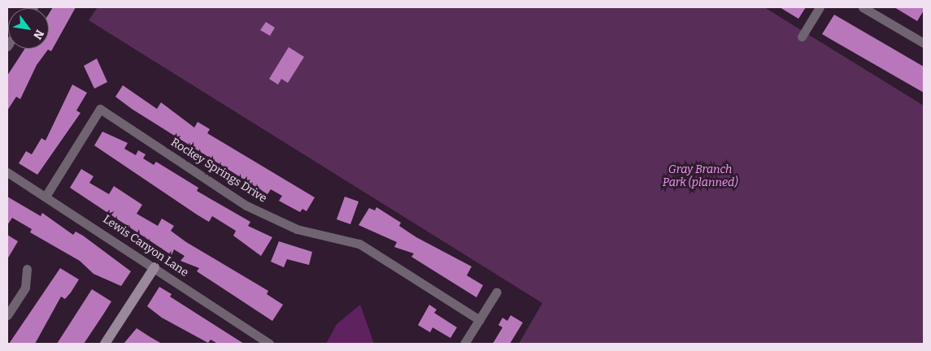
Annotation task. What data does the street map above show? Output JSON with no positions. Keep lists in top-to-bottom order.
{
  "streets": {
    "street": ["Rockey Springs Drive", "Lewis Canyon Lane"]
  },
  "crossings": [
    ["Rockey Springs Drive", "Lewis Canyon Lane"]
  ],
  "parks": ["Gray Branch Park (planned)"],
  "north": "bottom right"
}
